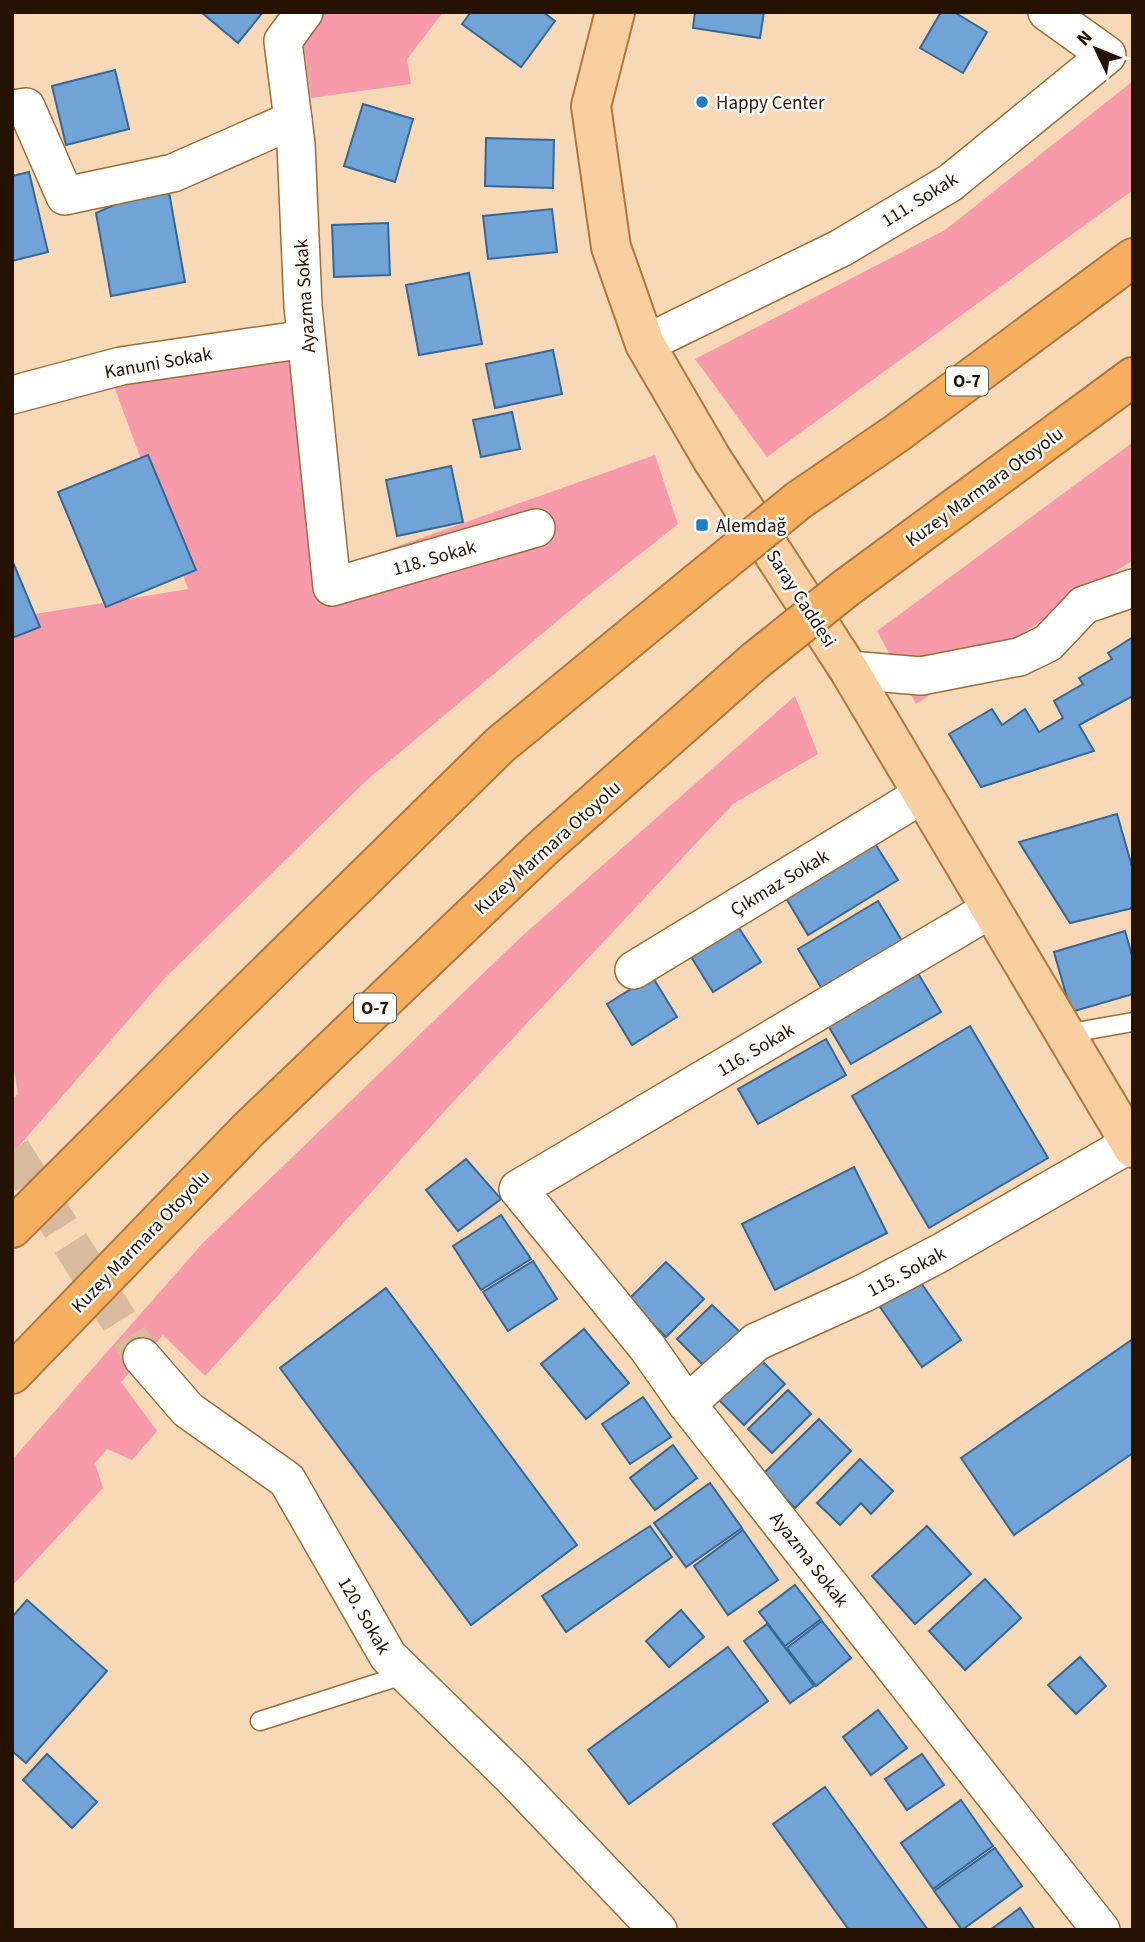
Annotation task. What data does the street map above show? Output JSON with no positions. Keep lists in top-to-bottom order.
{
  "streets": {
    "highway": ["O-7", "Kuzey Marmara Otoyolu"],
    "main road": ["Saray Caddesi"],
    "street": [
      "111. Sokak",
      "Ayazma Sokak",
      "Kanuni Sokak",
      "118. Sokak",
      "Çıkmaz Sokak",
      "116. Sokak",
      "115. Sokak",
      "120. Sokak"
    ]
  },
  "crossings": [
    ["111. Sokak", "Saray Caddesi"],
    ["Ayazma Sokak", "Kanuni Sokak"],
    ["Ayazma Sokak", "118. Sokak"],
    ["Ayazma Sokak", "116. Sokak"],
    ["Ayazma Sokak", "115. Sokak"],
    ["Saray Caddesi", "Çıkmaz Sokak"],
    ["Saray Caddesi", "116. Sokak"],
    ["Saray Caddesi", "115. Sokak"]
  ],
  "places": {
    "other": ["Happy Center"],
    "transit": ["Alemdağ"]
  },
  "north": "top left"
}
